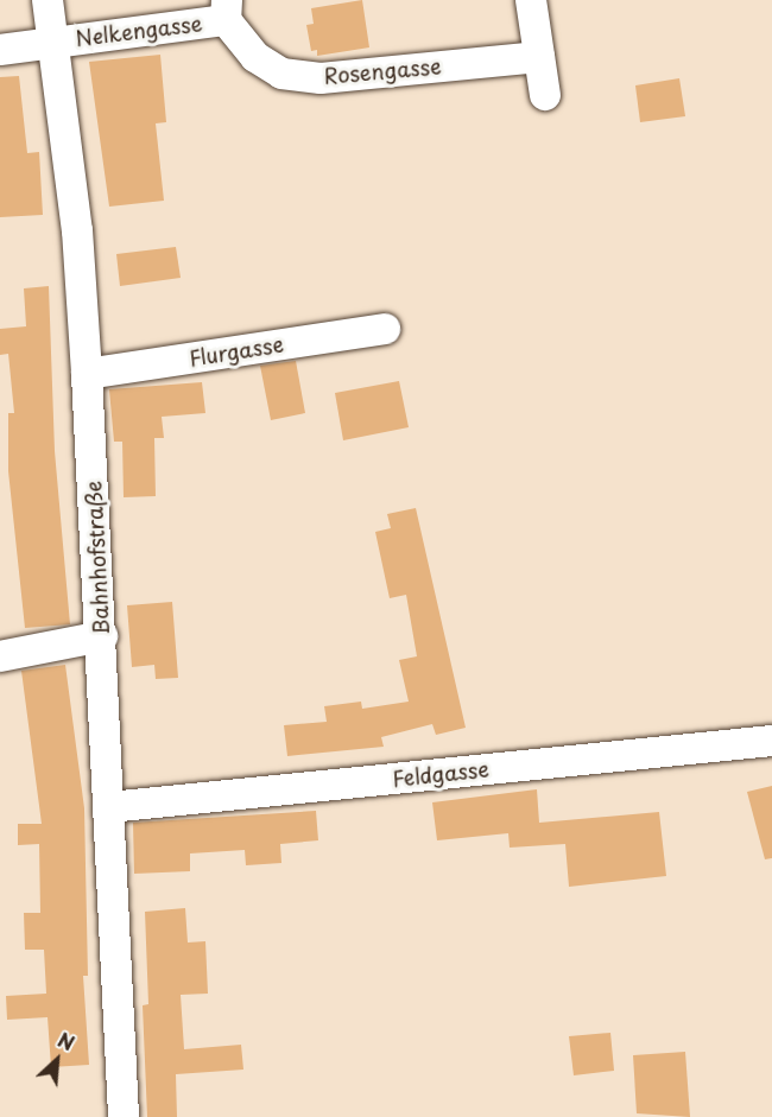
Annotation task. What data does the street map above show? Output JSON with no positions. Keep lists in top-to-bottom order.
{
  "streets": {
    "street": [
      "Nelkengasse",
      "Rosengasse",
      "Flurgasse",
      "Bahnhofstraße",
      "Feldgasse"
    ]
  },
  "crossings": [
    ["Nelkengasse", "Rosengasse"],
    ["Nelkengasse", "Bahnhofstraße"],
    ["Flurgasse", "Bahnhofstraße"],
    ["Bahnhofstraße", "Feldgasse"]
  ],
  "north": "top right"
}
